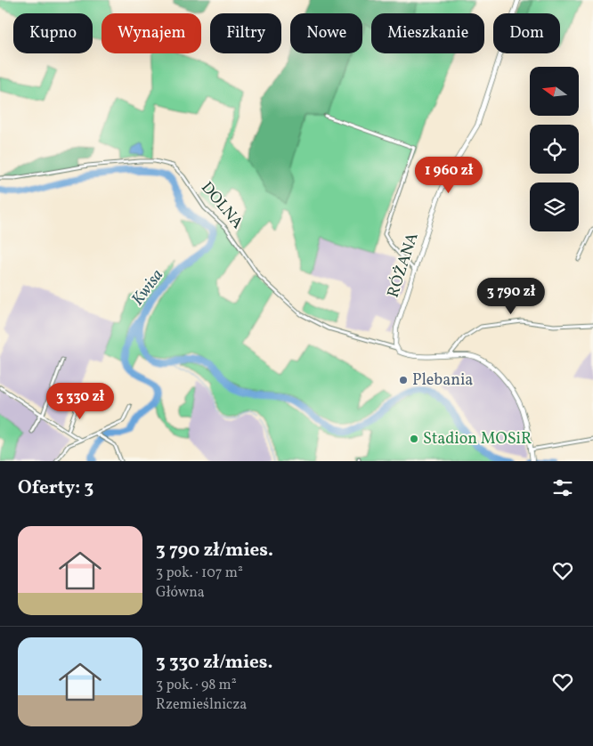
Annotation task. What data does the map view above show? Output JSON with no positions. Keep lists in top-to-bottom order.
{
  "streets": {
    "street": ["DOLNA", "RÓŻANA"]
  },
  "crossings": [
    ["DOLNA", "RÓŻANA"]
  ],
  "water": ["Kwisa"],
  "places": ["Plebania", "Stadion MOSiR"],
  "north": "left",
  "page": {
    "chip": [
      "Kupno",
      "Wynajem",
      "Filtry",
      "Nowe",
      "Mieszkanie",
      "Dom"
    ],
    "price": ["1 960 zł", "3 790 zł", "3 330 zł"],
    "heading": "Oferty: 3",
    "list": [
      {
        "name": "3 790 zł/mies.",
        "note": "3 pok. · 107 m² · Główna"
      },
      {
        "name": "3 330 zł/mies.",
        "note": "3 pok. · 98 m² · Rzemieślnicza"
      }
    ]
  }
}
